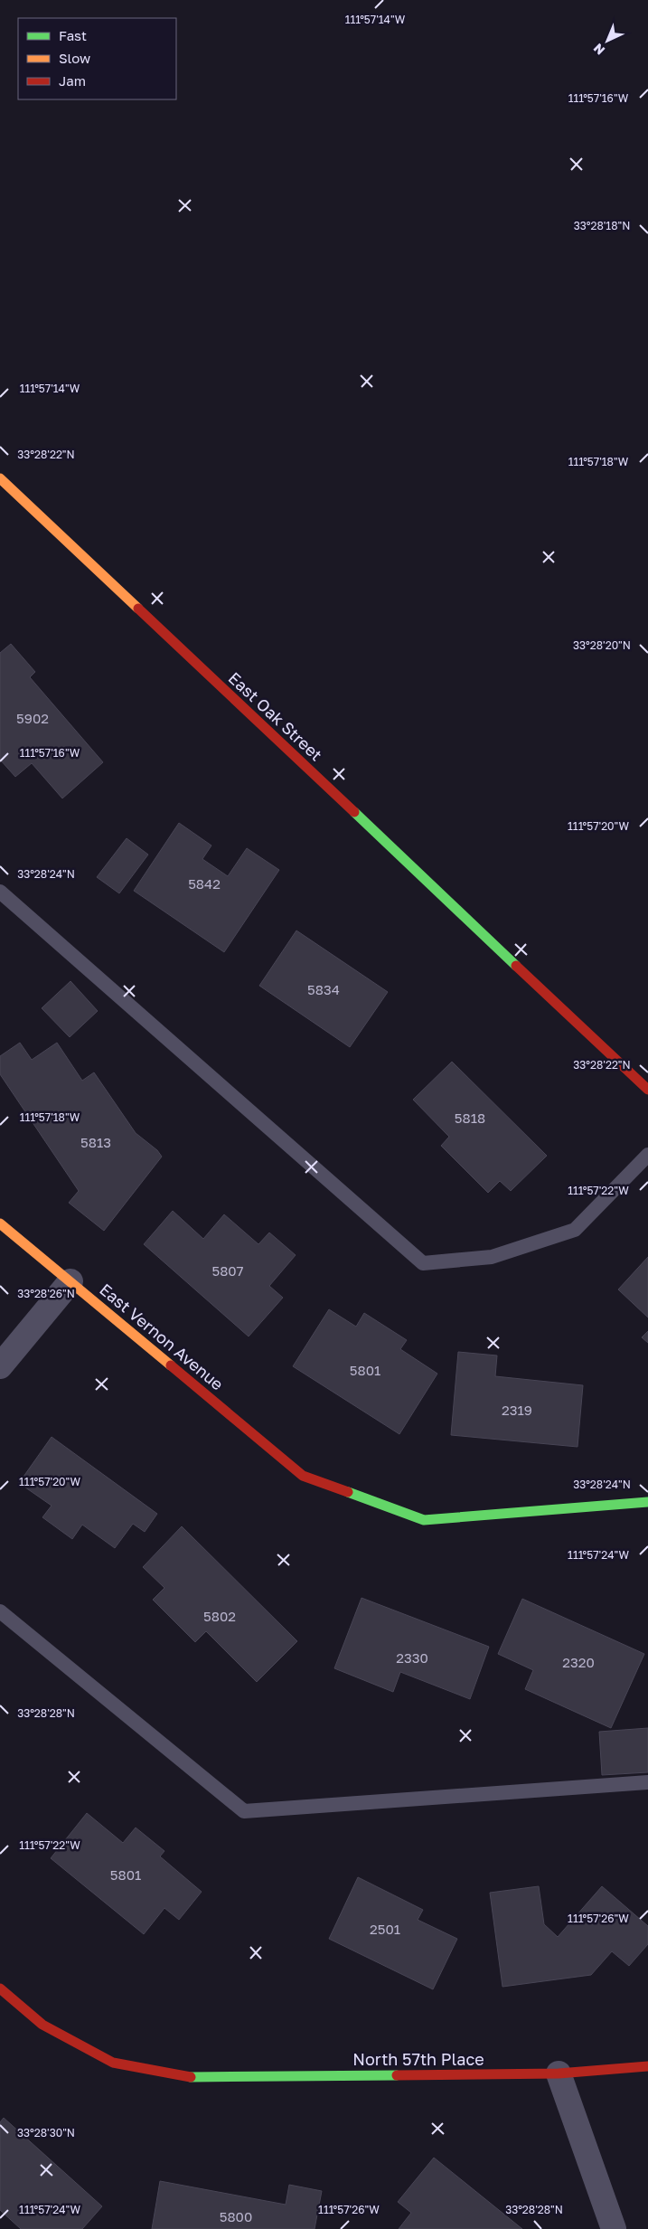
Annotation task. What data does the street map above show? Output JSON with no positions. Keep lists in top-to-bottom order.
{
  "streets": {
    "street": ["East Oak Street", "East Vernon Avenue", "North 57th Place"]
  },
  "house_numbers": [
    "5902",
    "5842",
    "5834",
    "5818",
    "5813",
    "5807",
    "5801",
    "2319",
    "5802",
    "2330",
    "2320",
    "5801",
    "2501",
    "5800"
  ],
  "legend": ["Fast", "Slow", "Jam"],
  "north": "bottom left",
  "coordinates": [
    "111°57'14\"W",
    "111°57'16\"W",
    "33°28'18\"N",
    "33°28'22\"N",
    "111°57'18\"W",
    "33°28'20\"N",
    "111°57'20\"W",
    "33°28'24\"N",
    "111°57'22\"W",
    "33°28'26\"N",
    "111°57'24\"W",
    "33°28'28\"N",
    "111°57'26\"W",
    "33°28'30\"N"
  ]
}
